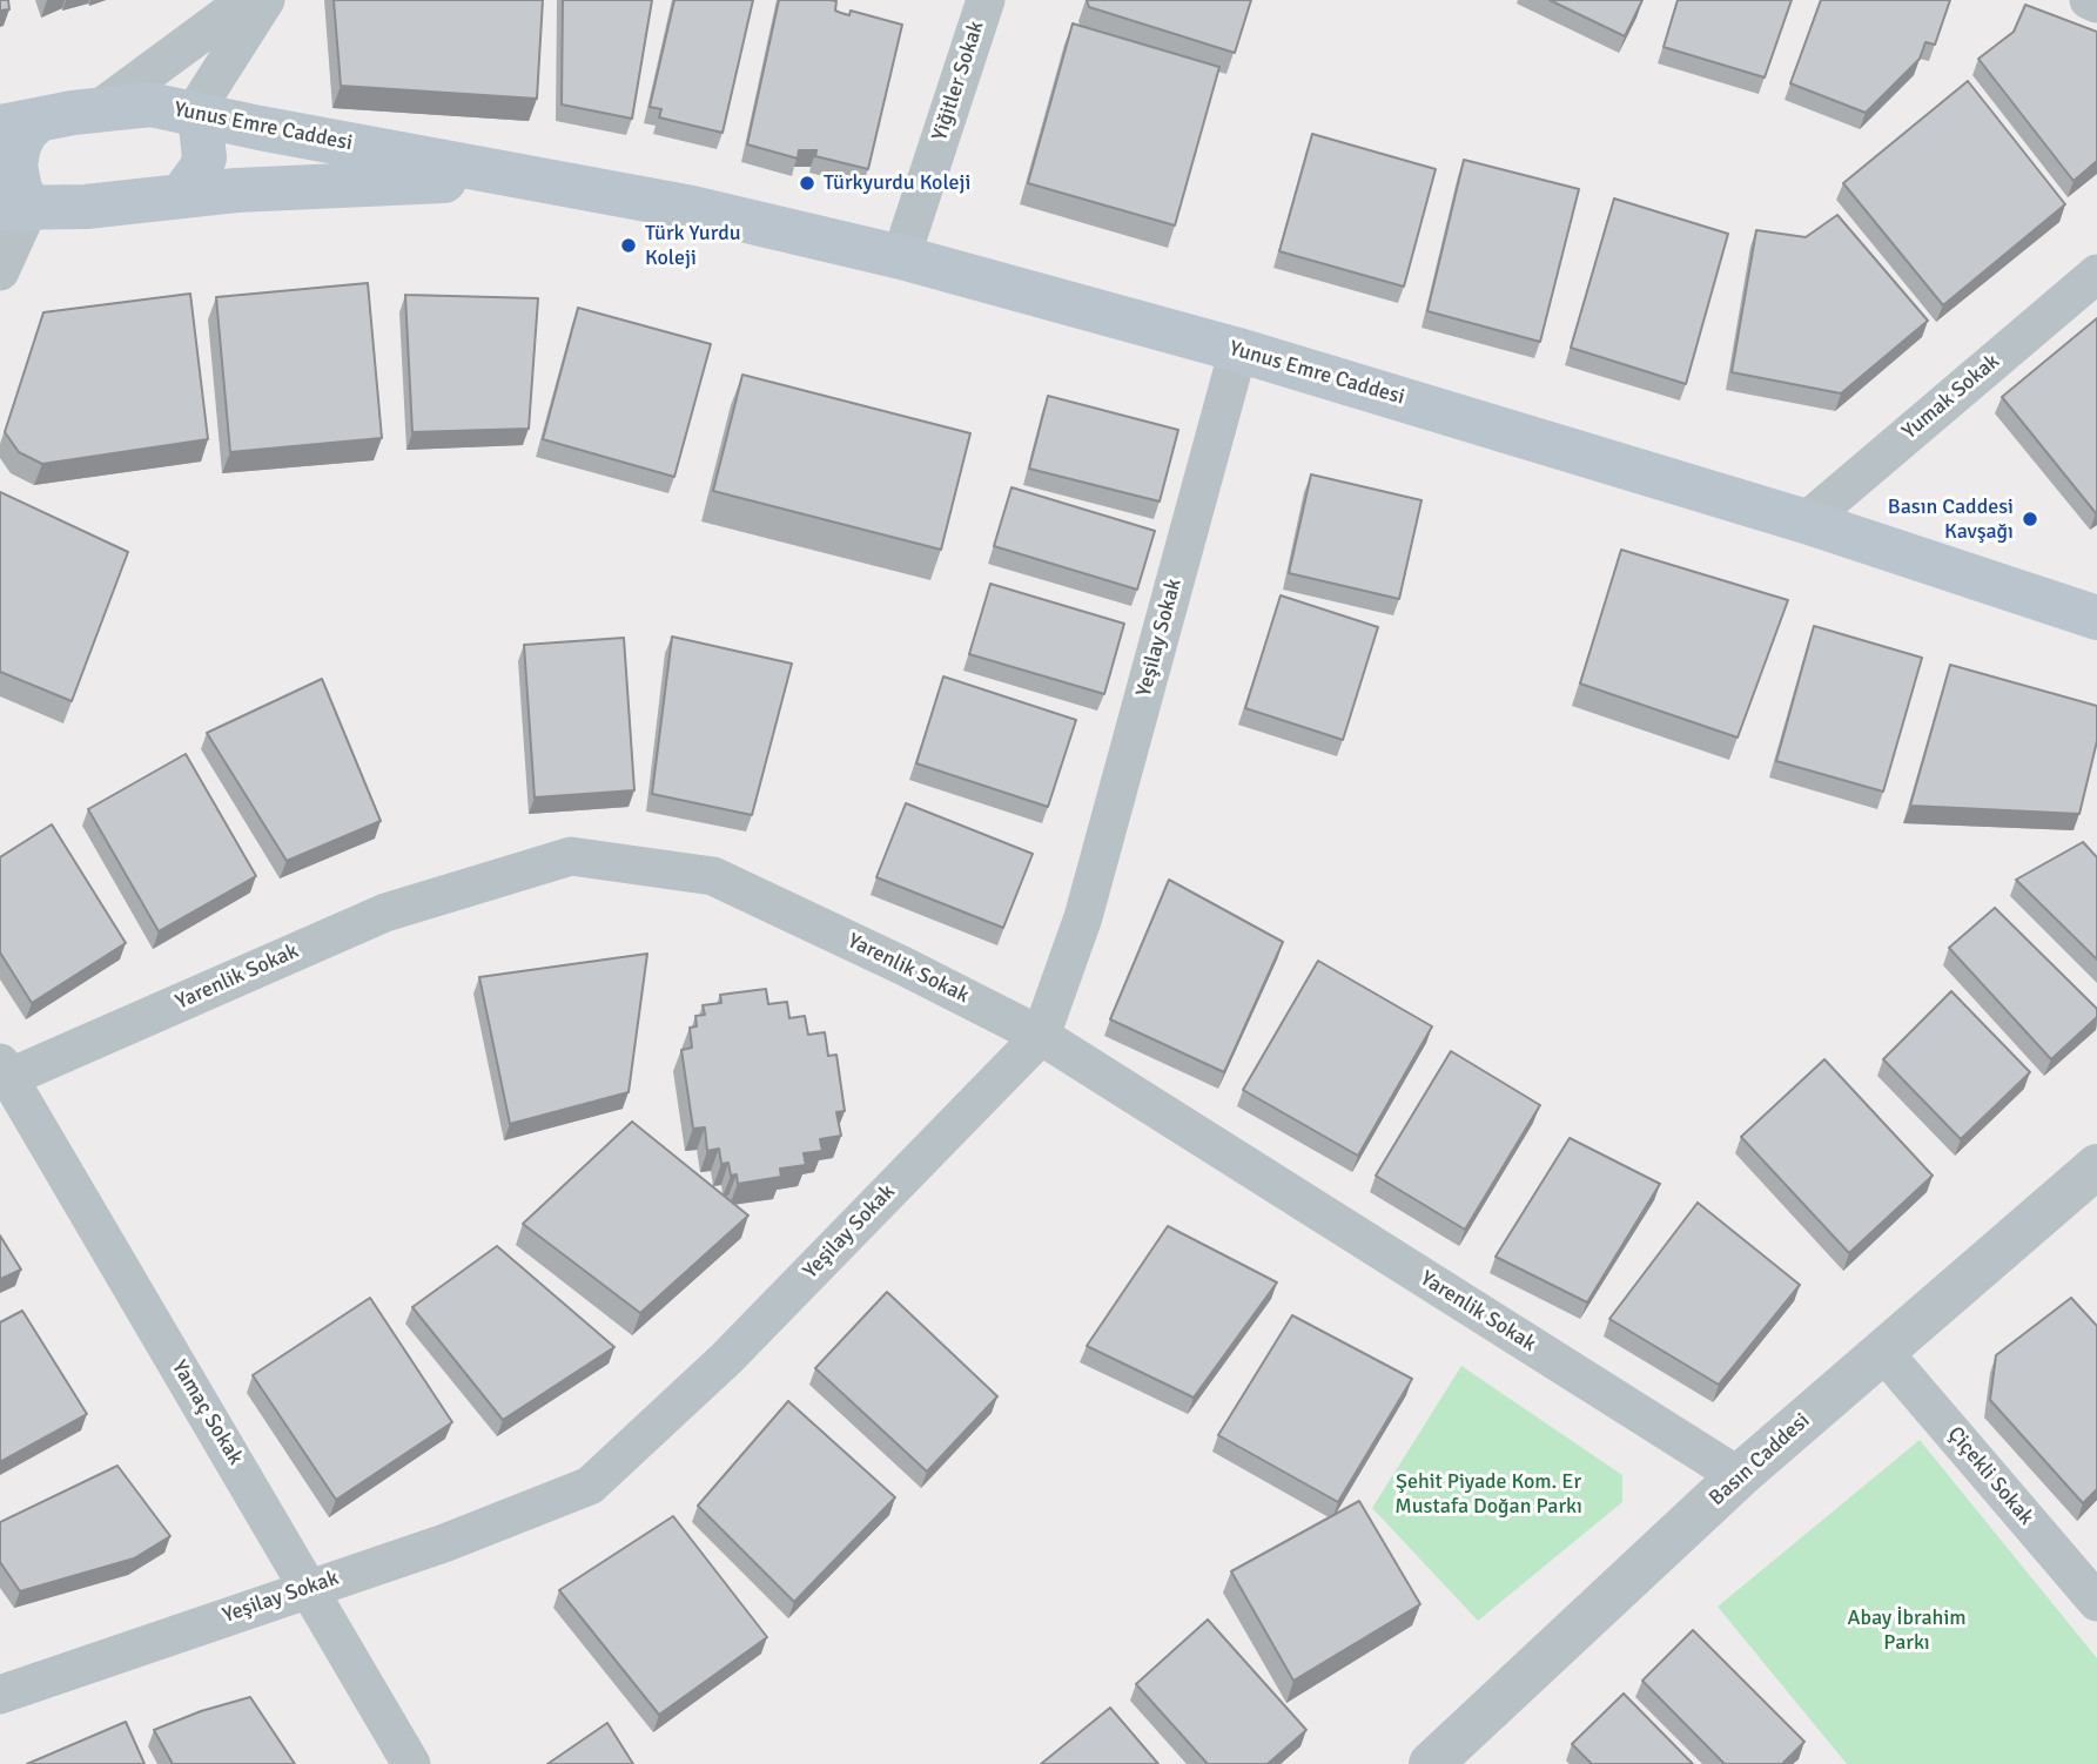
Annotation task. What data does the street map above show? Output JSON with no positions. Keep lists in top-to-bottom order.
{
  "streets": {
    "main road": ["Yunus Emre Caddesi"],
    "street": [
      "Yiğitler Sokak",
      "Yumak Sokak",
      "Yeşilay Sokak",
      "Yarenlik Sokak",
      "Yamaç Sokak",
      "Basın Caddesi",
      "Çiçekli Sokak"
    ]
  },
  "crossings": [
    ["Yiğitler Sokak", "Yunus Emre Caddesi"],
    ["Yunus Emre Caddesi", "Yumak Sokak"],
    ["Yunus Emre Caddesi", "Yeşilay Sokak"],
    ["Yeşilay Sokak", "Yarenlik Sokak"],
    ["Yeşilay Sokak", "Yamaç Sokak"],
    ["Yarenlik Sokak", "Yamaç Sokak"],
    ["Yarenlik Sokak", "Basın Caddesi"],
    ["Basın Caddesi", "Çiçekli Sokak"]
  ],
  "parks": ["Şehit Piyade Kom. Er Mustafa Doğan Parkı", "Abay İbrahim Parkı"],
  "places": ["Türkyurdu Koleji", "Türk Yurdu Koleji", "Basın Caddesi Kavşağı"]
}
